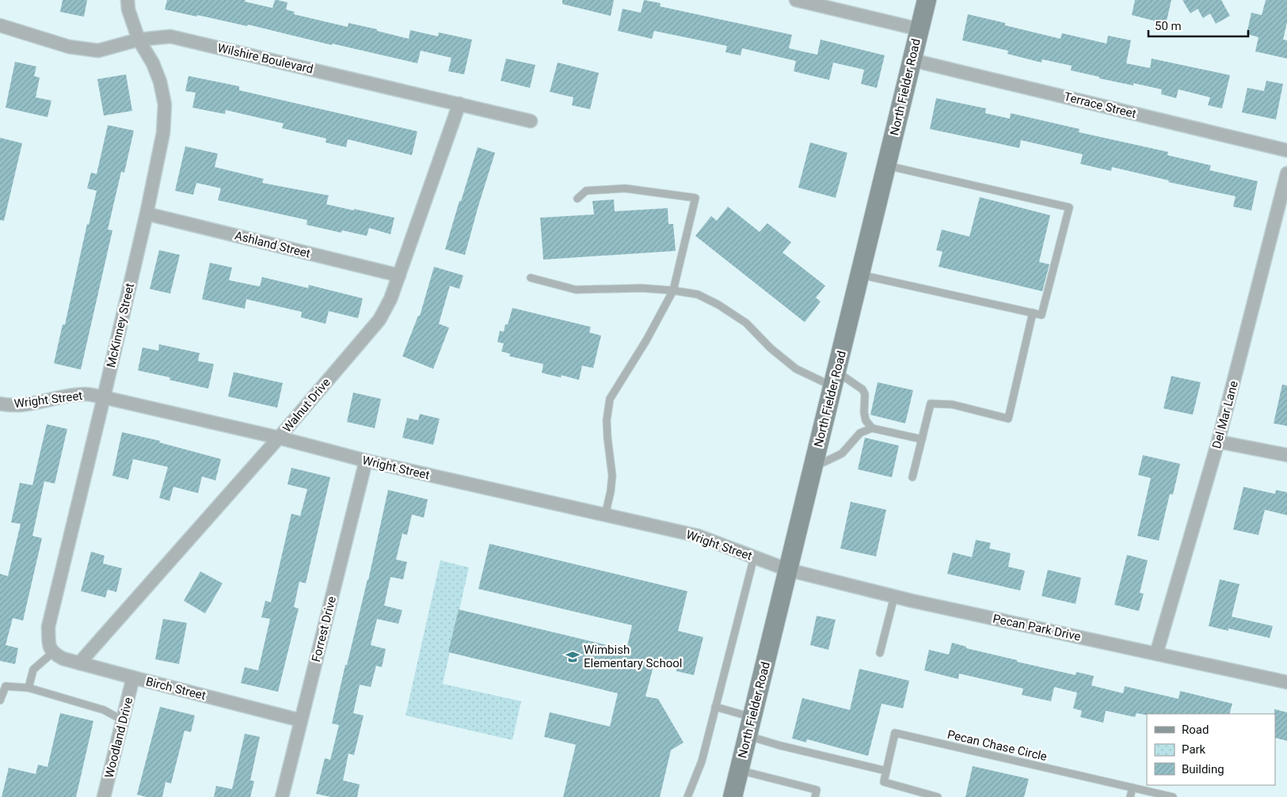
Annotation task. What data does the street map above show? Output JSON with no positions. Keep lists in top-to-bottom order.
{
  "streets": {
    "main road": ["North Fielder Road"],
    "street": [
      "Wilshire Boulevard",
      "Terrace Street",
      "Ashland Street",
      "McKinney Street",
      "Wright Street",
      "Walnut Drive",
      "Del Mar Lane",
      "Pecan Park Drive",
      "Forrest Drive",
      "Birch Street",
      "Woodland Drive"
    ],
    "lane": ["Pecan Chase Circle"]
  },
  "crossings": [
    ["Wilshire Boulevard", "McKinney Street"],
    ["Wilshire Boulevard", "Walnut Drive"],
    ["North Fielder Road", "Terrace Street"],
    ["North Fielder Road", "Wright Street"],
    ["North Fielder Road", "Pecan Park Drive"],
    ["Ashland Street", "McKinney Street"],
    ["Ashland Street", "Walnut Drive"],
    ["McKinney Street", "Wright Street"],
    ["McKinney Street", "Birch Street"],
    ["Wright Street", "Walnut Drive"],
    ["Wright Street", "Pecan Park Drive"],
    ["Wright Street", "Forrest Drive"],
    ["Walnut Drive", "Birch Street"],
    ["Del Mar Lane", "Pecan Park Drive"],
    ["Forrest Drive", "Birch Street"],
    ["Birch Street", "Woodland Drive"]
  ],
  "places": {
    "school or university": ["Wimbish Elementary School"]
  },
  "legend": ["Road", "Park", "Building"],
  "scale_bar": "50 m"
}
